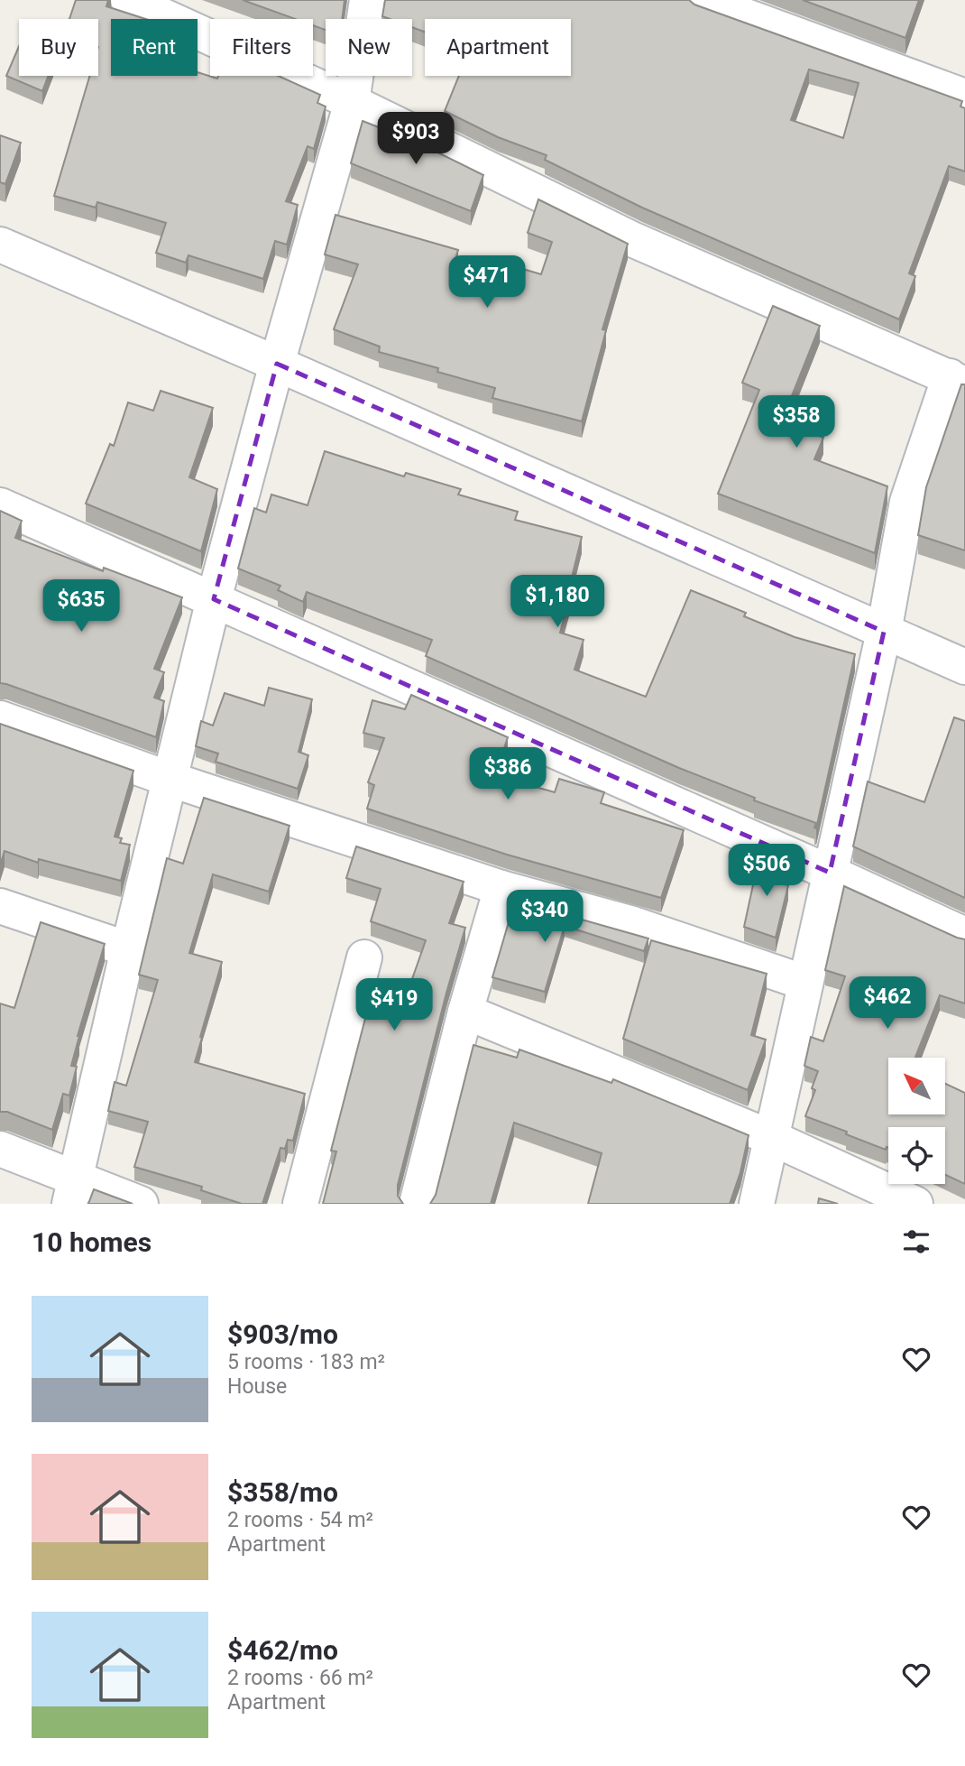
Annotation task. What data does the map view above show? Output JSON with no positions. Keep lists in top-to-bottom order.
{
  "north": "top left",
  "page": {
    "chip": [
      "Buy",
      "Rent",
      "Filters",
      "New",
      "Apartment"
    ],
    "price": [
      "$903",
      "$471",
      "$358",
      "$1,180",
      "$635",
      "$386",
      "$506",
      "$340",
      "$462",
      "$419"
    ],
    "heading": "10 homes",
    "list": [
      {
        "name": "$903/mo",
        "note": "5 rooms · 183 m² · House"
      },
      {
        "name": "$358/mo",
        "note": "2 rooms · 54 m² · Apartment"
      },
      {
        "name": "$462/mo",
        "note": "2 rooms · 66 m² · Apartment"
      }
    ]
  }
}
